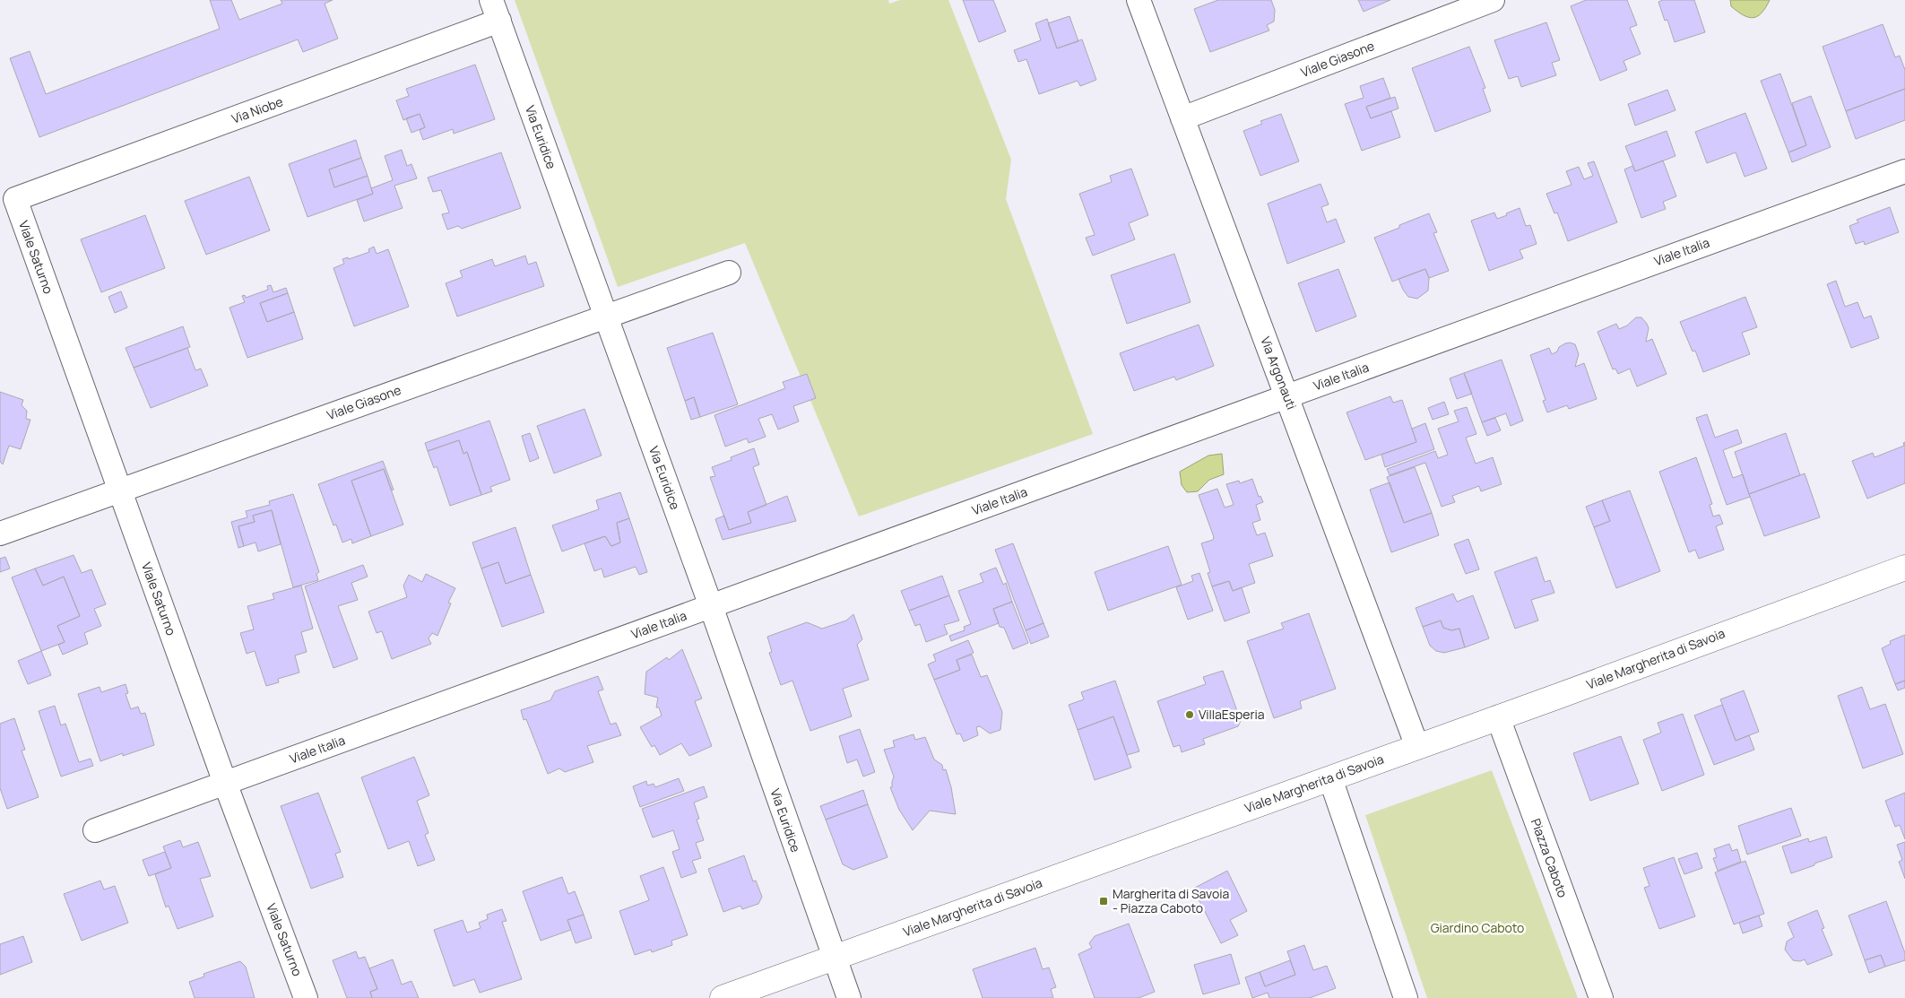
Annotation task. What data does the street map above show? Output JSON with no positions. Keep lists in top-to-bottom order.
{
  "streets": {
    "street": [
      "Viale Giasone",
      "Via Niobe",
      "Via Euridice",
      "Viale Italia",
      "Viale Saturno",
      "Via Argonauti",
      "Viale Margherita di Savoia",
      "Piazza Caboto"
    ]
  },
  "crossings": [
    ["Viale Giasone", "Via Euridice"],
    ["Viale Giasone", "Viale Saturno"],
    ["Viale Giasone", "Via Argonauti"],
    ["Via Niobe", "Via Euridice"],
    ["Via Niobe", "Viale Saturno"],
    ["Via Euridice", "Viale Italia"],
    ["Via Euridice", "Viale Margherita di Savoia"],
    ["Viale Italia", "Viale Saturno"],
    ["Viale Italia", "Via Argonauti"],
    ["Via Argonauti", "Viale Margherita di Savoia"],
    ["Viale Margherita di Savoia", "Piazza Caboto"]
  ],
  "parks": ["Giardino Caboto"],
  "places": {
    "other": ["VillaEsperia"],
    "transit": ["Margherita di Savoia - Piazza Caboto"]
  }
}
